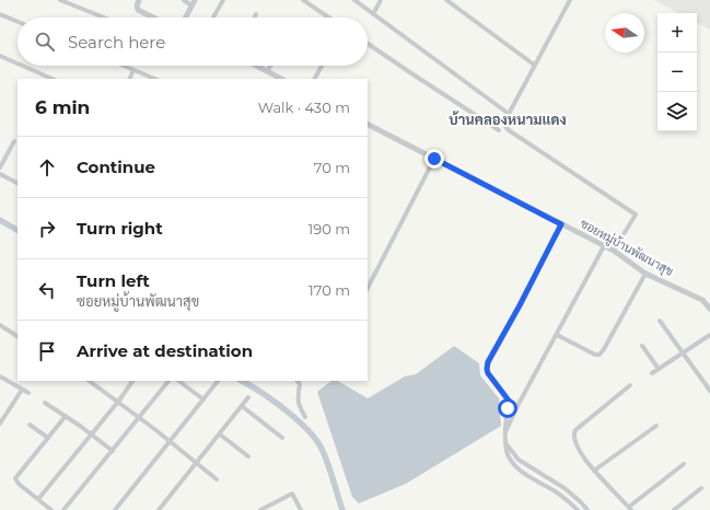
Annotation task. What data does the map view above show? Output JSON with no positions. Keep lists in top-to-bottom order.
{
  "streets": {
    "street": ["ซอยหมู่บ้านพัฒนาสุข"]
  },
  "districts": ["บ้านคลองหนามแดง"],
  "north": "left",
  "page": {
    "map_buttons": ["+", "−"],
    "search": "Search here",
    "heading": ["6 min", "Walk · 430 m"],
    "list": [
      ["Continue", "70 m"],
      ["Turn right", "190 m"],
      ["Turn left", "ซอยหมู่บ้านพัฒนาสุข", "170 m"],
      "Arrive at destination"
    ]
  }
}
